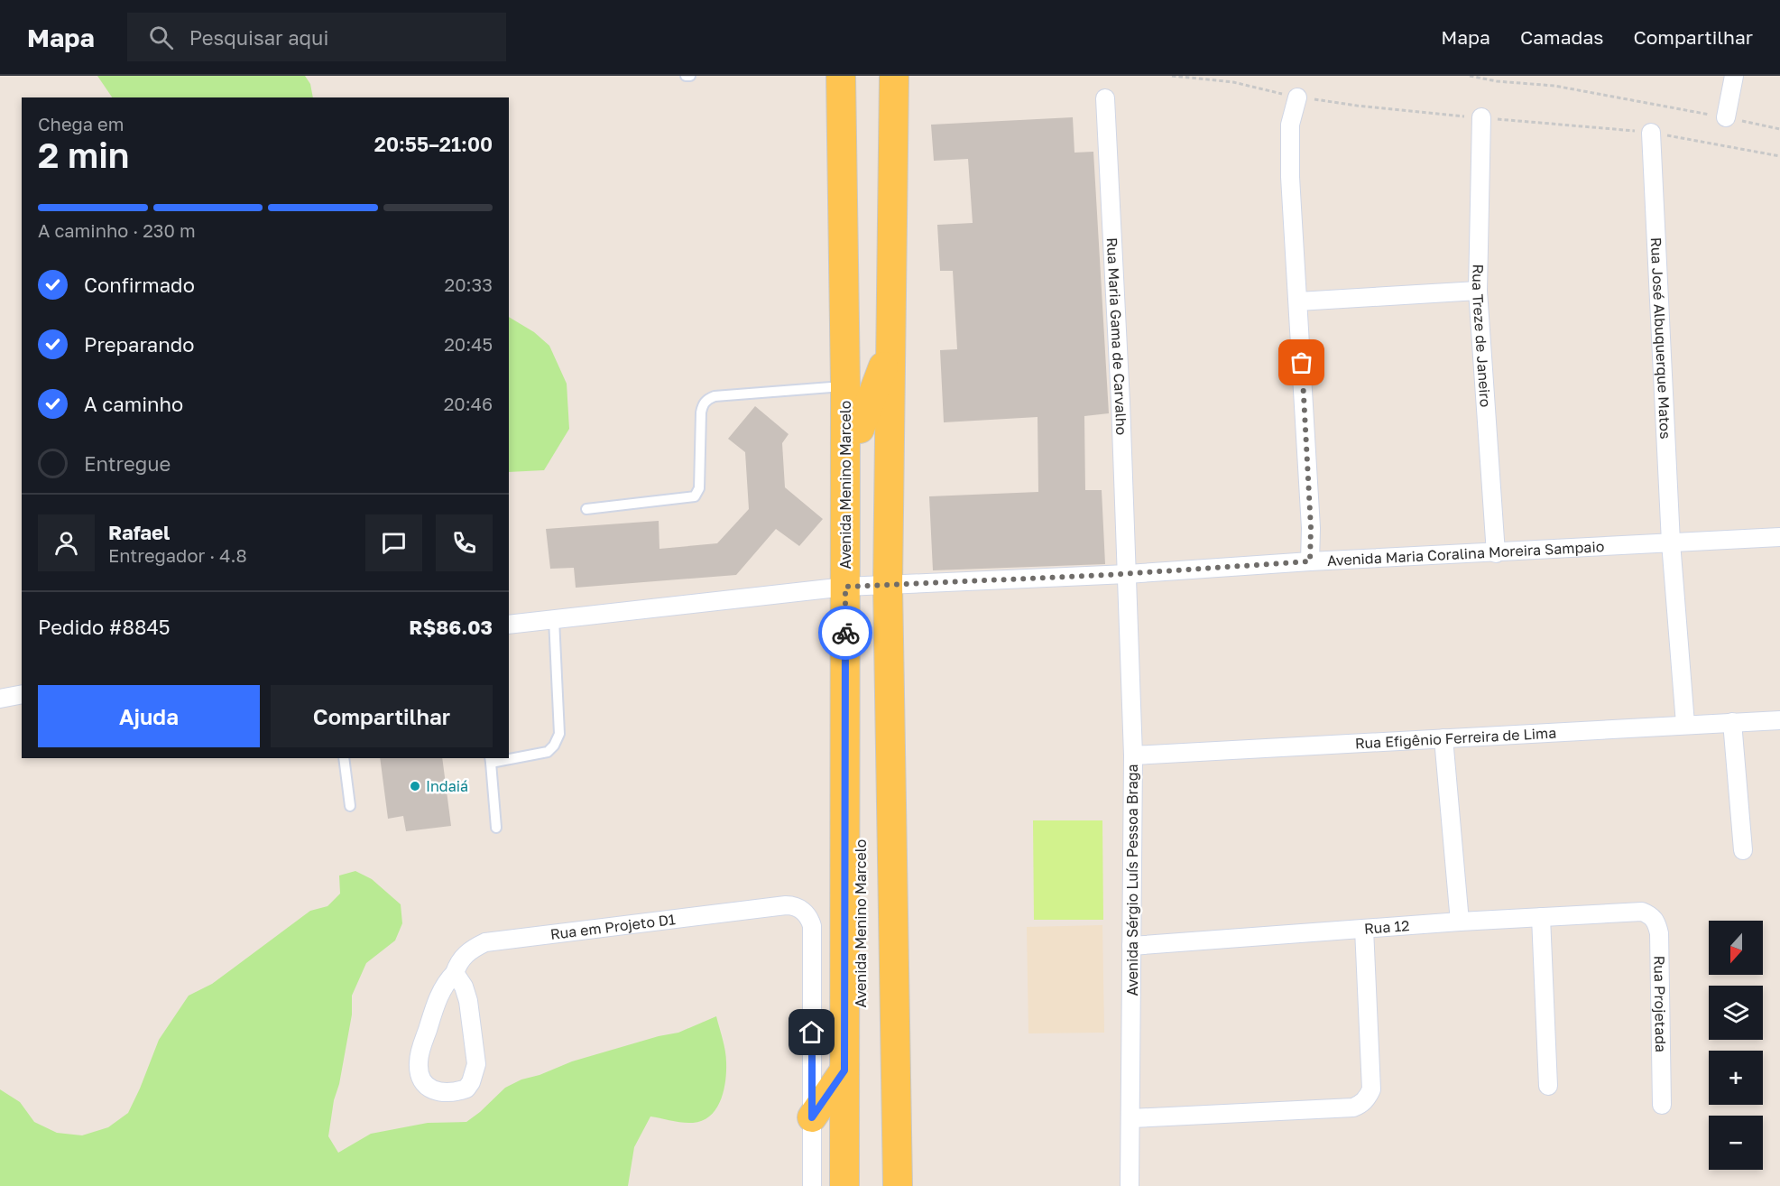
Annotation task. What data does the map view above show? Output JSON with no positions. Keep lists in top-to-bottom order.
{
  "streets": {
    "main road": ["Avenida Menino Marcelo"],
    "street": [
      "Rua Maria Gama de Carvalho",
      "Rua Treze de Janeiro",
      "Rua José Albuquerque Matos",
      "Avenida Maria Coralina Moreira Sampaio",
      "Rua Efigênio Ferreira de Lima",
      "Avenida Sérgio Luís Pessoa Braga",
      "Rua em Projeto D1",
      "Rua 12",
      "Rua Projetada"
    ]
  },
  "crossings": [
    ["Rua Maria Gama de Carvalho", "Avenida Maria Coralina Moreira Sampaio"],
    ["Rua Maria Gama de Carvalho", "Avenida Sérgio Luís Pessoa Braga"],
    ["Rua Treze de Janeiro", "Avenida Maria Coralina Moreira Sampaio"],
    ["Rua José Albuquerque Matos", "Avenida Maria Coralina Moreira Sampaio"],
    ["Rua José Albuquerque Matos", "Rua Efigênio Ferreira de Lima"],
    ["Avenida Menino Marcelo", "Avenida Maria Coralina Moreira Sampaio"],
    ["Avenida Maria Coralina Moreira Sampaio", "Avenida Sérgio Luís Pessoa Braga"],
    ["Rua Efigênio Ferreira de Lima", "Avenida Sérgio Luís Pessoa Braga"],
    ["Avenida Sérgio Luís Pessoa Braga", "Rua 12"],
    ["Rua 12", "Rua Projetada"]
  ],
  "places": ["Indaiá"],
  "north": "bottom",
  "page": {
    "header": "Mapa",
    "search": "Pesquisar aqui",
    "nav": ["Mapa", "Camadas", "Compartilhar"],
    "heading": ["2 min", "Chega em", "20:55–21:00"],
    "panel": [
      "Rafael",
      "Entregador · 4.8",
      "Pedido #8845",
      "R$86.03"
    ],
    "bar": "A caminho · 230 m",
    "list": [
      ["Confirmado", "20:33"],
      ["Preparando", "20:45"],
      ["A caminho", "20:46"],
      "Entregue"
    ],
    "buttons": ["Ajuda", "Compartilhar"],
    "map_buttons": ["+", "−"]
  }
}
